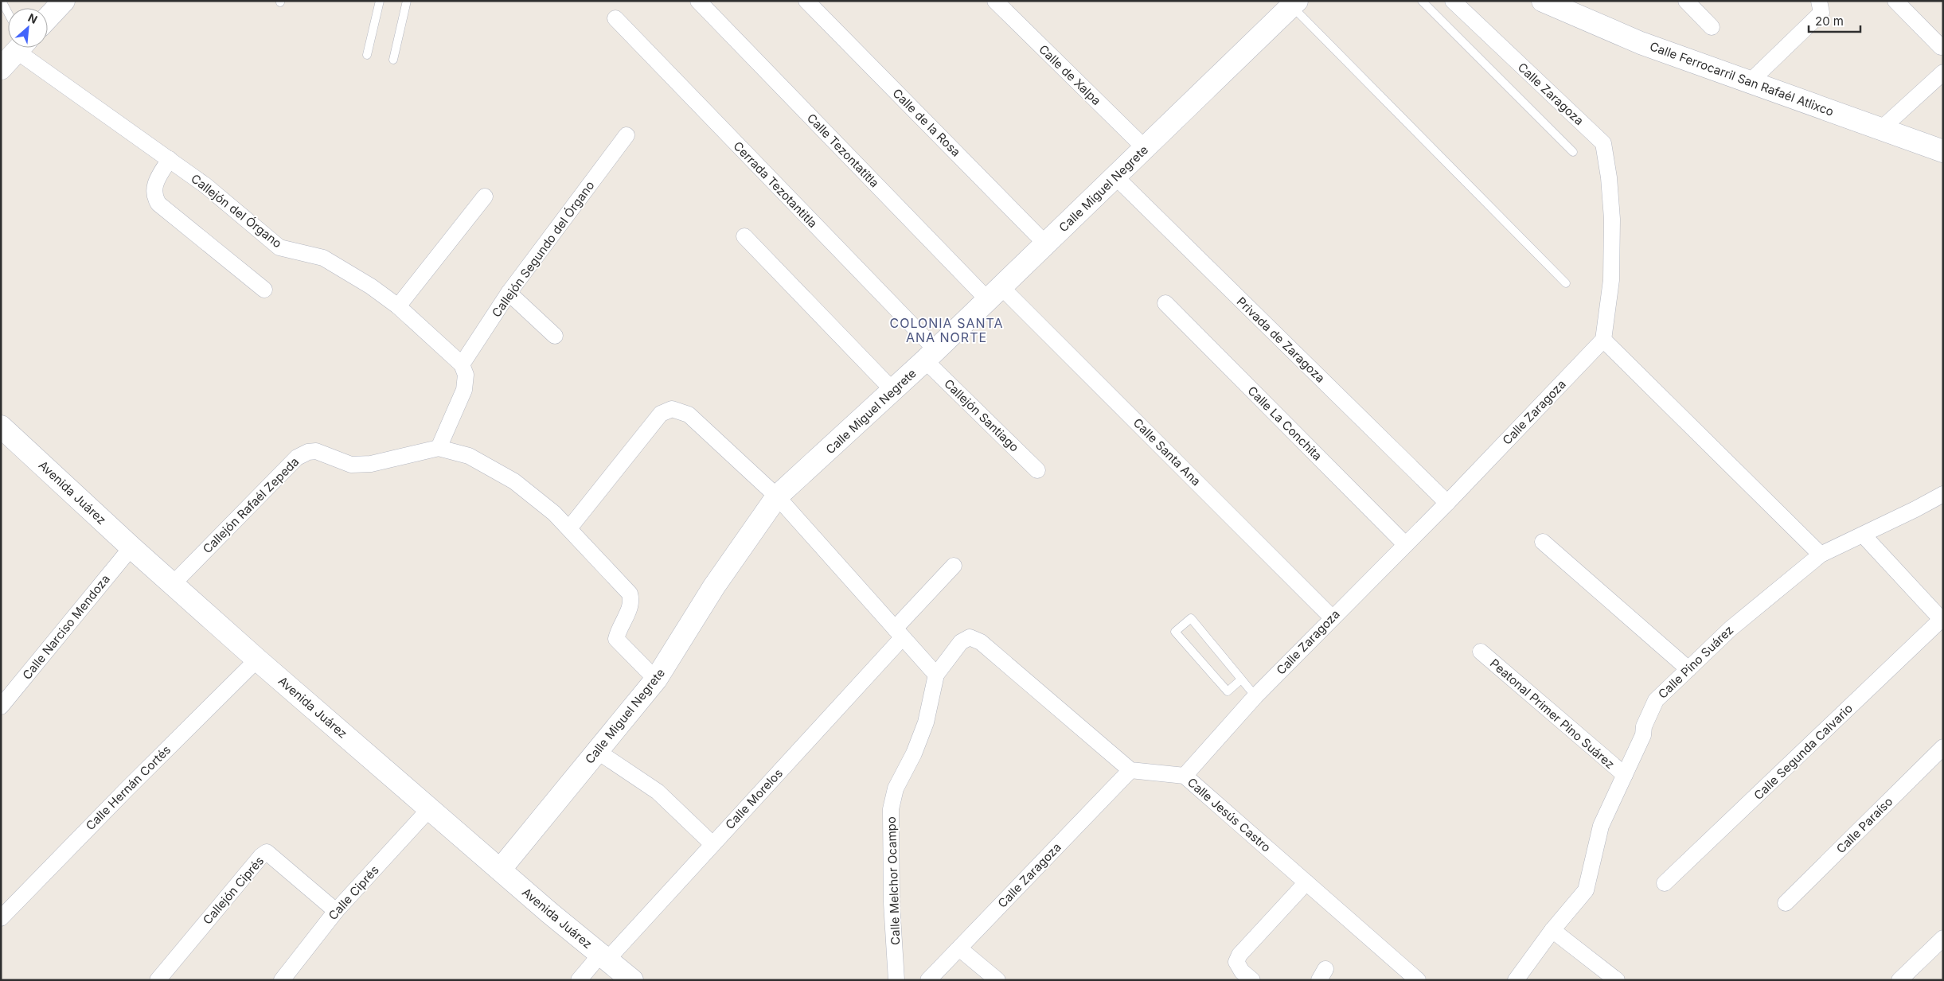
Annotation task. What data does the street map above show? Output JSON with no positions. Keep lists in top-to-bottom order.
{
  "streets": {
    "street": [
      "Calle de Xalpa",
      "Calle Ferrocarril San Rafaél Atlixco",
      "Calle Zaragoza",
      "Calle de la Rosa",
      "Calle Tezontatitla",
      "Cerrada Tezotantitla",
      "Calle Miguel Negrete",
      "Callejón del Órgano",
      "Callejón Segundo del Órgano",
      "Privada de Zaragoza",
      "Callejón Santiago",
      "Calle La Conchita",
      "Calle Santa Ana",
      "Avenida Juárez",
      "Callejón Rafaél Zepeda",
      "Calle Narciso Mendoza",
      "Calle Pino Suárez",
      "Peatonal Primer Pino Suárez",
      "Calle Segunda Calvario",
      "Calle Hernán Cortés",
      "Calle Morelos",
      "Calle Jesús Castro",
      "Calle Paraíso",
      "Calle Melchor Ocampo",
      "Callejón Ciprés",
      "Calle Ciprés"
    ]
  },
  "crossings": [
    ["Calle de Xalpa", "Calle Miguel Negrete"],
    ["Calle Zaragoza", "Privada de Zaragoza"],
    ["Calle Zaragoza", "Calle La Conchita"],
    ["Calle Zaragoza", "Calle Santa Ana"],
    ["Calle Zaragoza", "Calle Jesús Castro"],
    ["Calle Zaragoza", "Calle Melchor Ocampo"],
    ["Calle de la Rosa", "Calle Miguel Negrete"],
    ["Calle Tezontatitla", "Calle Miguel Negrete"],
    ["Calle Tezontatitla", "Calle Santa Ana"],
    ["Cerrada Tezotantitla", "Calle Miguel Negrete"],
    ["Cerrada Tezotantitla", "Callejón Santiago"],
    ["Calle Miguel Negrete", "Privada de Zaragoza"],
    ["Calle Miguel Negrete", "Callejón Santiago"],
    ["Calle Miguel Negrete", "Calle Santa Ana"],
    ["Calle Miguel Negrete", "Avenida Juárez"],
    ["Calle Miguel Negrete", "Callejón Rafaél Zepeda"],
    ["Callejón del Órgano", "Callejón Segundo del Órgano"],
    ["Avenida Juárez", "Callejón Rafaél Zepeda"],
    ["Avenida Juárez", "Calle Narciso Mendoza"],
    ["Avenida Juárez", "Calle Hernán Cortés"],
    ["Avenida Juárez", "Calle Morelos"],
    ["Avenida Juárez", "Calle Ciprés"],
    ["Calle Pino Suárez", "Peatonal Primer Pino Suárez"],
    ["Calle Jesús Castro", "Calle Melchor Ocampo"],
    ["Callejón Ciprés", "Calle Ciprés"]
  ],
  "districts": ["COLONIA SANTA ANA NORTE"],
  "scale_bar": "20 m",
  "north": "top right"
}
